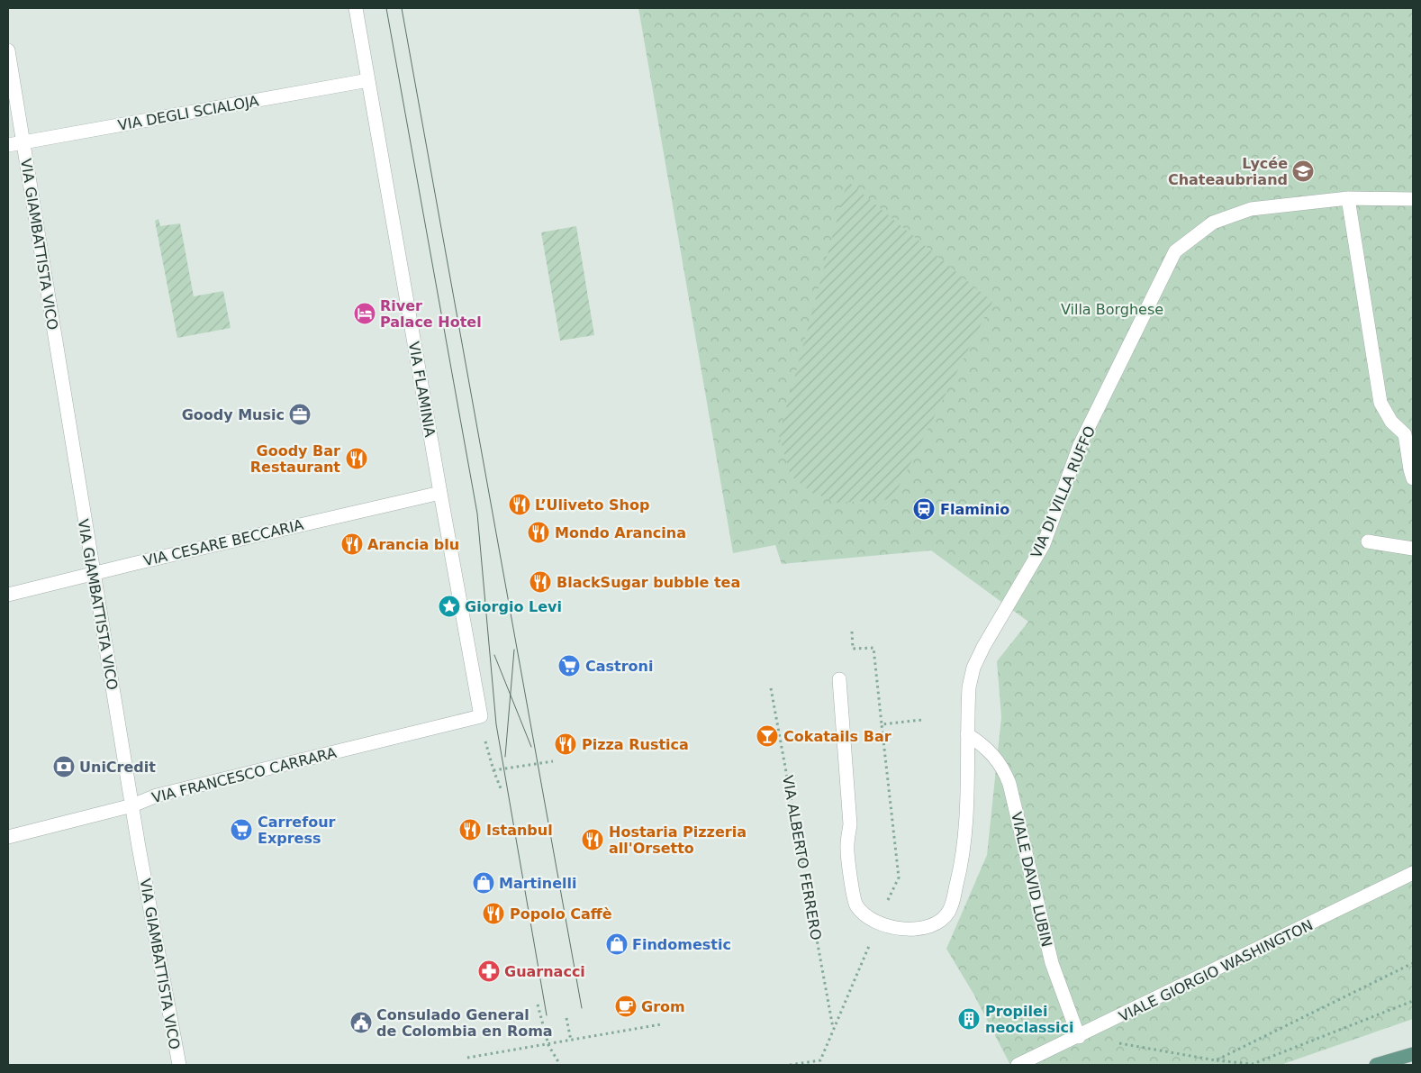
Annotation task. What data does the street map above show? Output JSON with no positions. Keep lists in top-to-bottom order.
{
  "streets": {
    "street": [
      "VIA DEGLI SCIALOJA",
      "VIA GIAMBATTISTA VICO",
      "VIA FLAMINIA",
      "VIA DI VILLA RUFFO",
      "VIA CESARE BECCARIA",
      "VIA FRANCESCO CARRARA",
      "VIALE DAVID LUBIN",
      "VIALE GIORGIO WASHINGTON"
    ],
    "path": ["VIA ALBERTO FERRERO"]
  },
  "crossings": [
    ["VIA DEGLI SCIALOJA", "VIA GIAMBATTISTA VICO"],
    ["VIA DEGLI SCIALOJA", "VIA FLAMINIA"],
    ["VIA GIAMBATTISTA VICO", "VIA CESARE BECCARIA"],
    ["VIA GIAMBATTISTA VICO", "VIA FRANCESCO CARRARA"],
    ["VIA FLAMINIA", "VIA CESARE BECCARIA"],
    ["VIA FLAMINIA", "VIA FRANCESCO CARRARA"],
    ["VIA DI VILLA RUFFO", "VIALE DAVID LUBIN"],
    ["VIALE DAVID LUBIN", "VIALE GIORGIO WASHINGTON"]
  ],
  "parks": ["Villa Borghese"],
  "places": {
    "school or university": ["Lycée Chateaubriand"],
    "hotel": ["River Palace Hotel"],
    "office": ["Goody Music"],
    "restaurant": [
      "Goody Bar Restaurant",
      "L’Uliveto Shop",
      "Mondo Arancina",
      "Arancia blu",
      "BlackSugar bubble tea",
      "Pizza Rustica",
      "Istanbul",
      "Hostaria Pizzeria all'Orsetto",
      "Popolo Caffè"
    ],
    "station": ["Flaminio"],
    "place": ["Giorgio Levi"],
    "supermarket": ["Castroni", "Carrefour Express"],
    "bar": ["Cokatails Bar"],
    "bank": ["UniCredit"],
    "shop": ["Martinelli", "Findomestic"],
    "pharmacy": ["Guarnacci"],
    "cafe": ["Grom"],
    "building": ["Propilei neoclassici"],
    "public building": ["Consulado General de Colombia en Roma"]
  }
}
